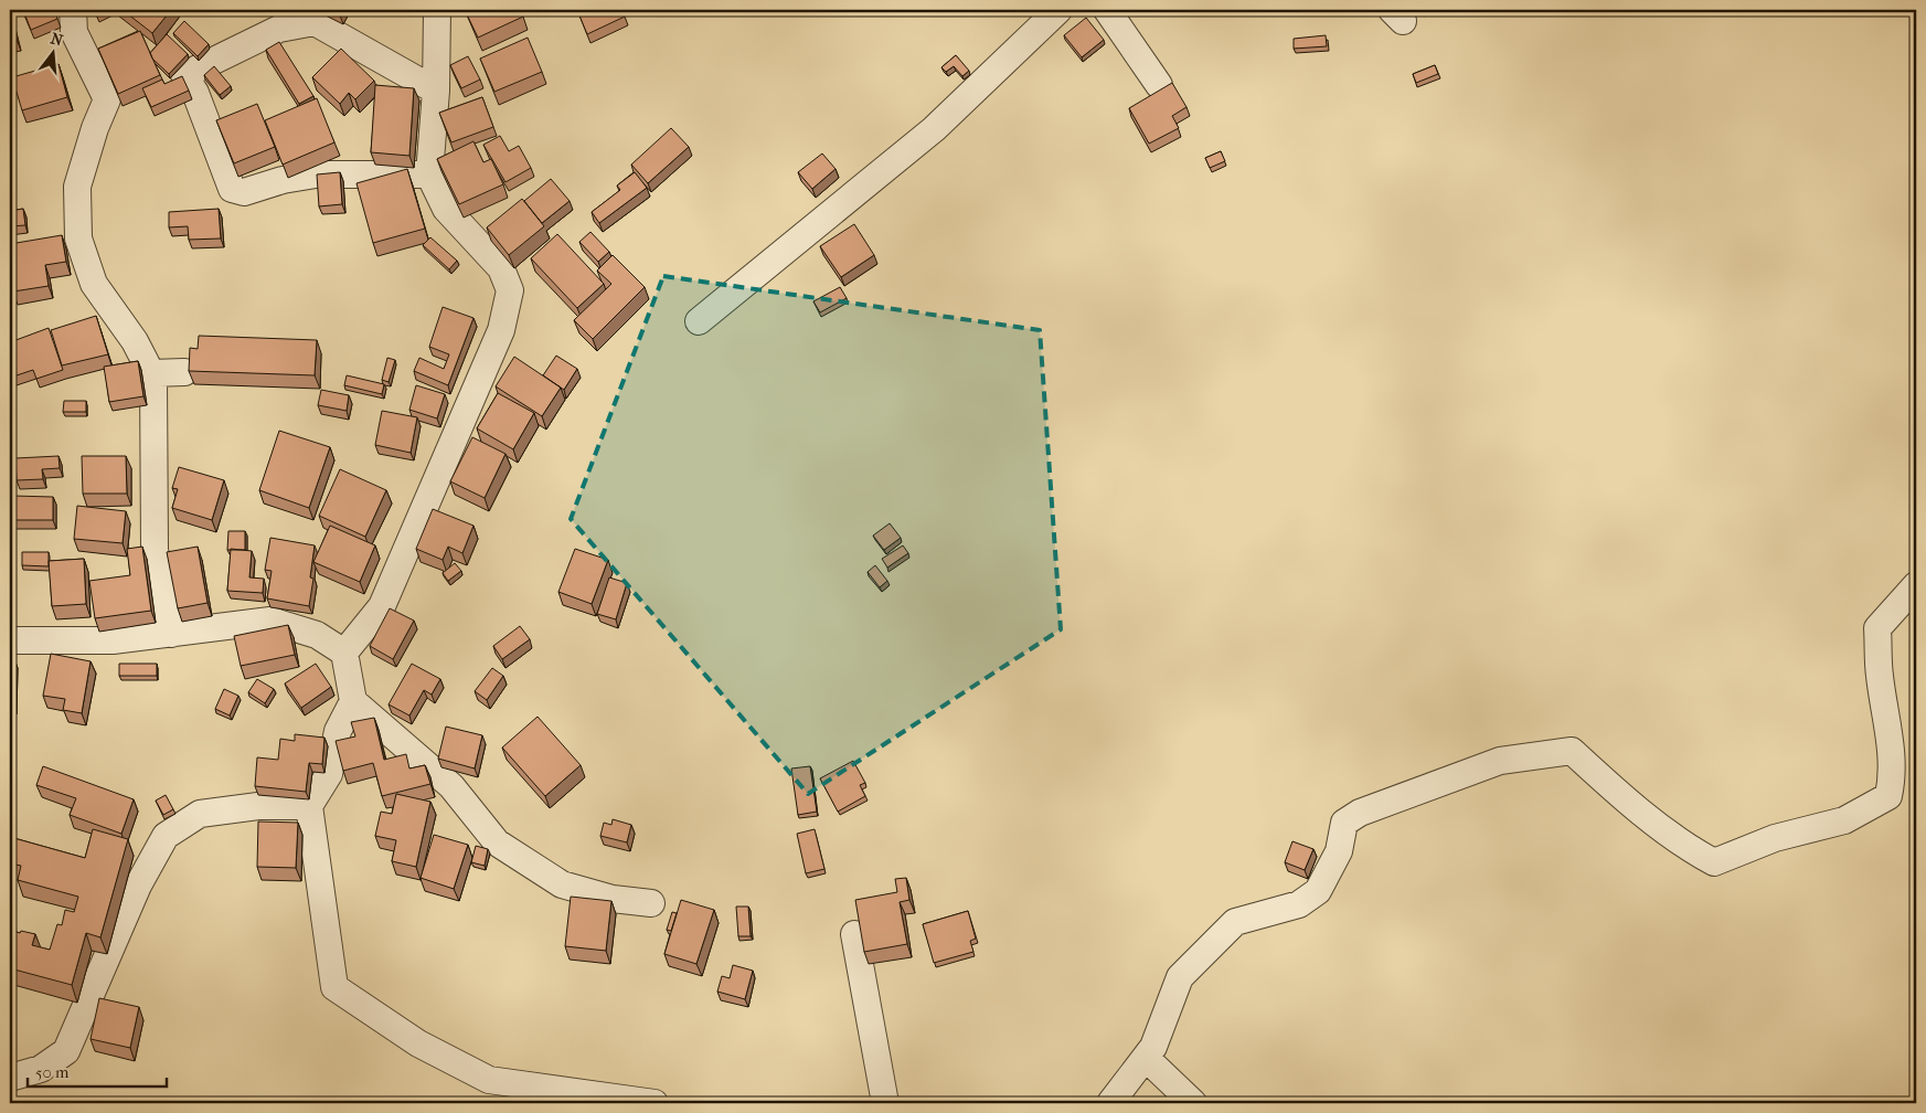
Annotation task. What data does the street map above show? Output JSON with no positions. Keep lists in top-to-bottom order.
{
  "scale_bar": "50 m",
  "north": "top"
}
